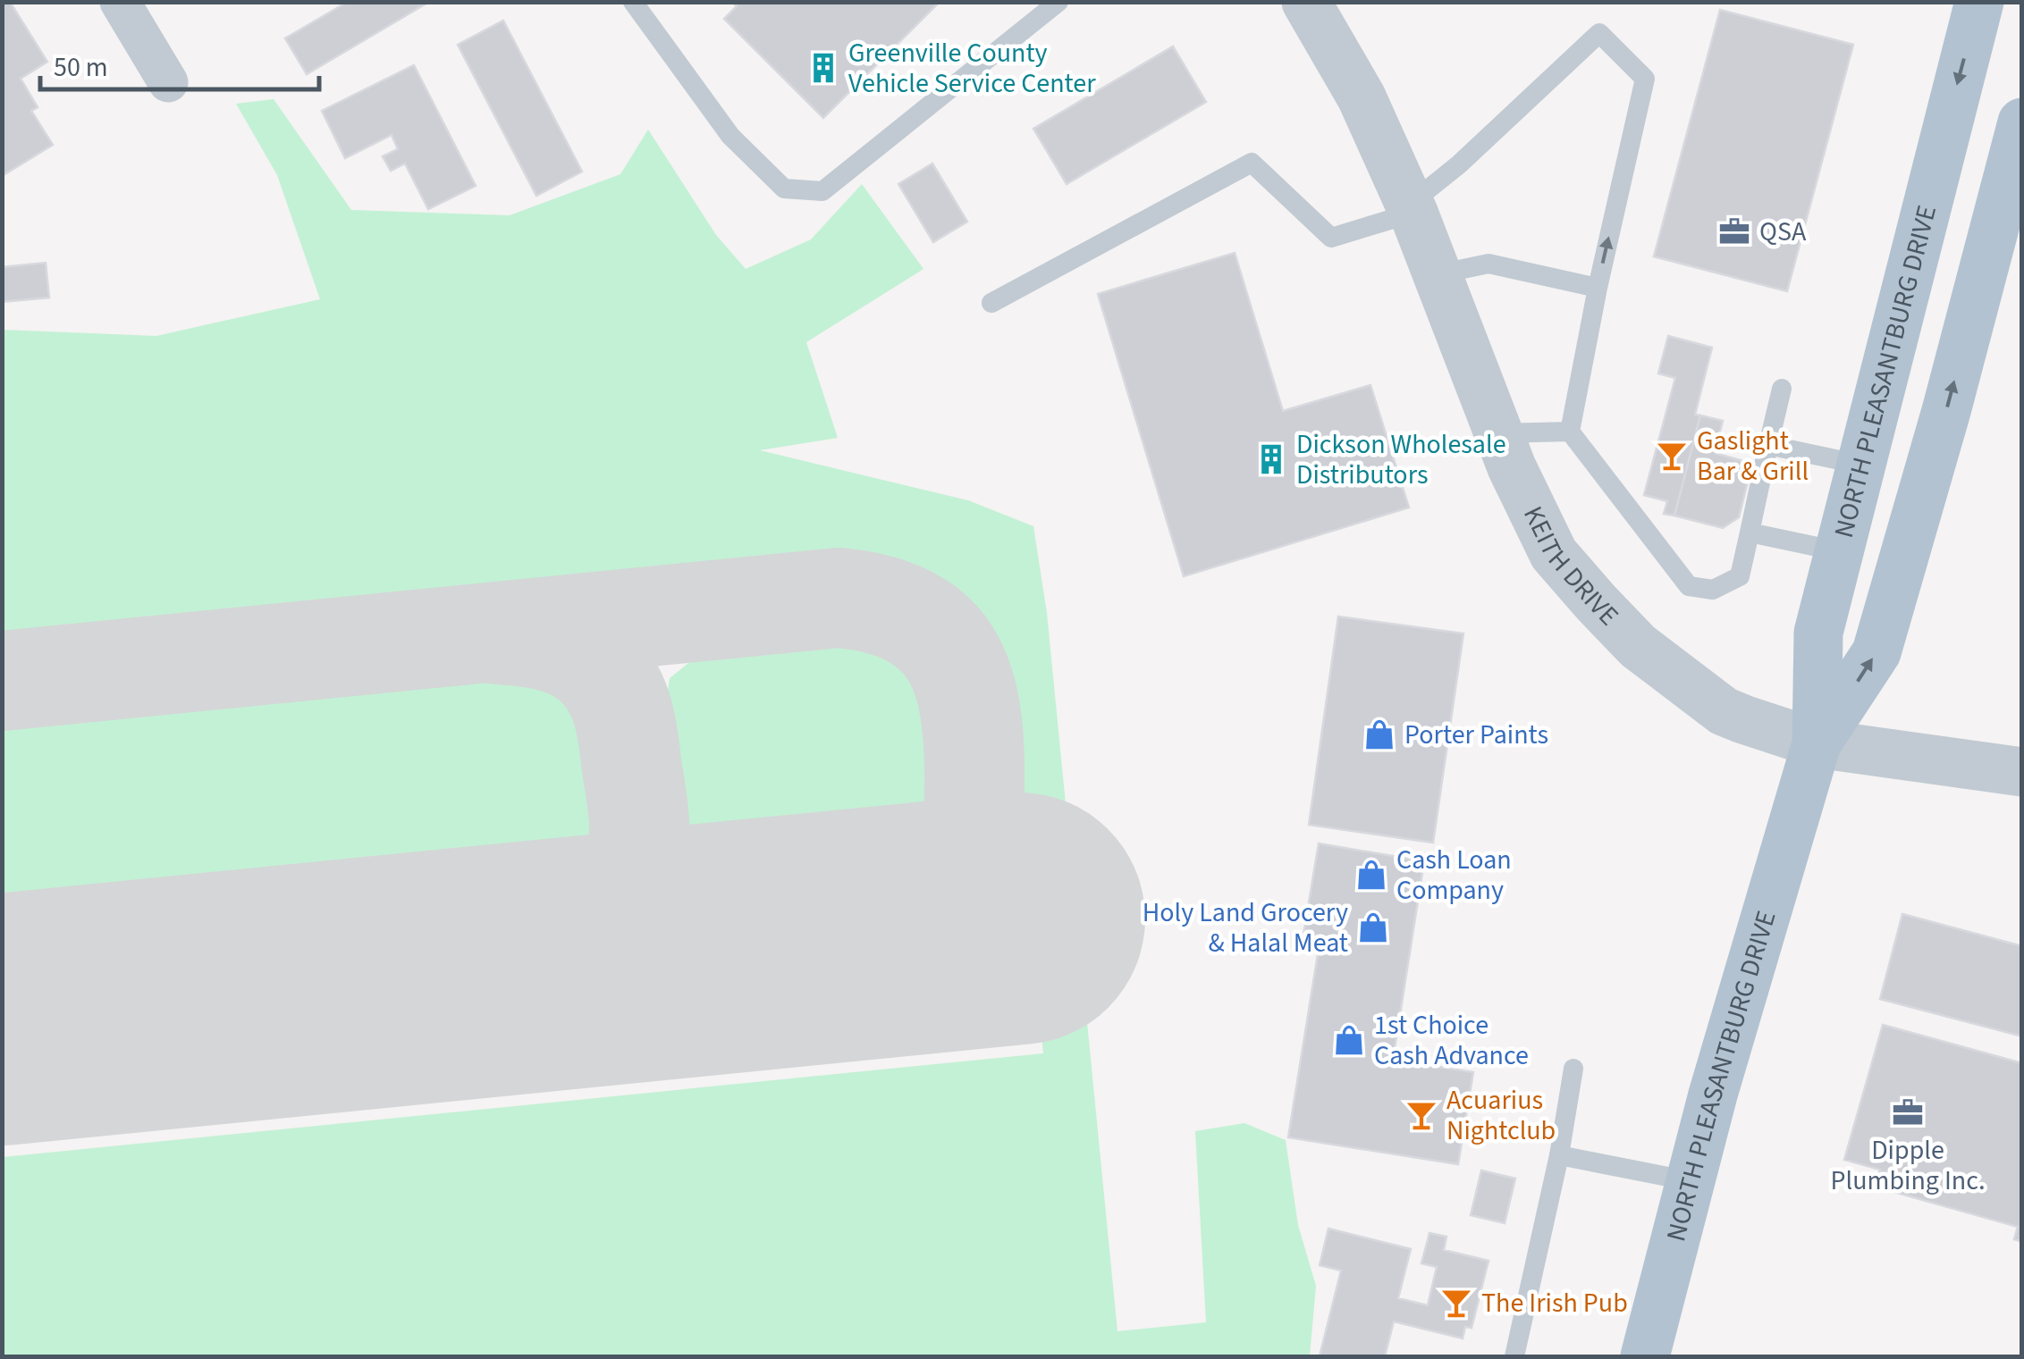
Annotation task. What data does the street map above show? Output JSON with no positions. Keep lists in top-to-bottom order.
{
  "streets": {
    "main road": ["NORTH PLEASANTBURG DRIVE"],
    "street": ["KEITH DRIVE"]
  },
  "crossings": [
    ["NORTH PLEASANTBURG DRIVE", "KEITH DRIVE"]
  ],
  "places": {
    "building": ["Greenville County Vehicle Service Center", "Dickson Wholesale Distributors"],
    "office": ["QSA", "Dipple Plumbing Inc."],
    "bar": ["Gaslight Bar & Grill", "Acuarius Nightclub", "The Irish Pub"],
    "shop": [
      "Porter Paints",
      "Cash Loan Company",
      "Holy Land Grocery & Halal Meat",
      "1st Choice Cash Advance"
    ]
  },
  "scale_bar": "50 m"
}
